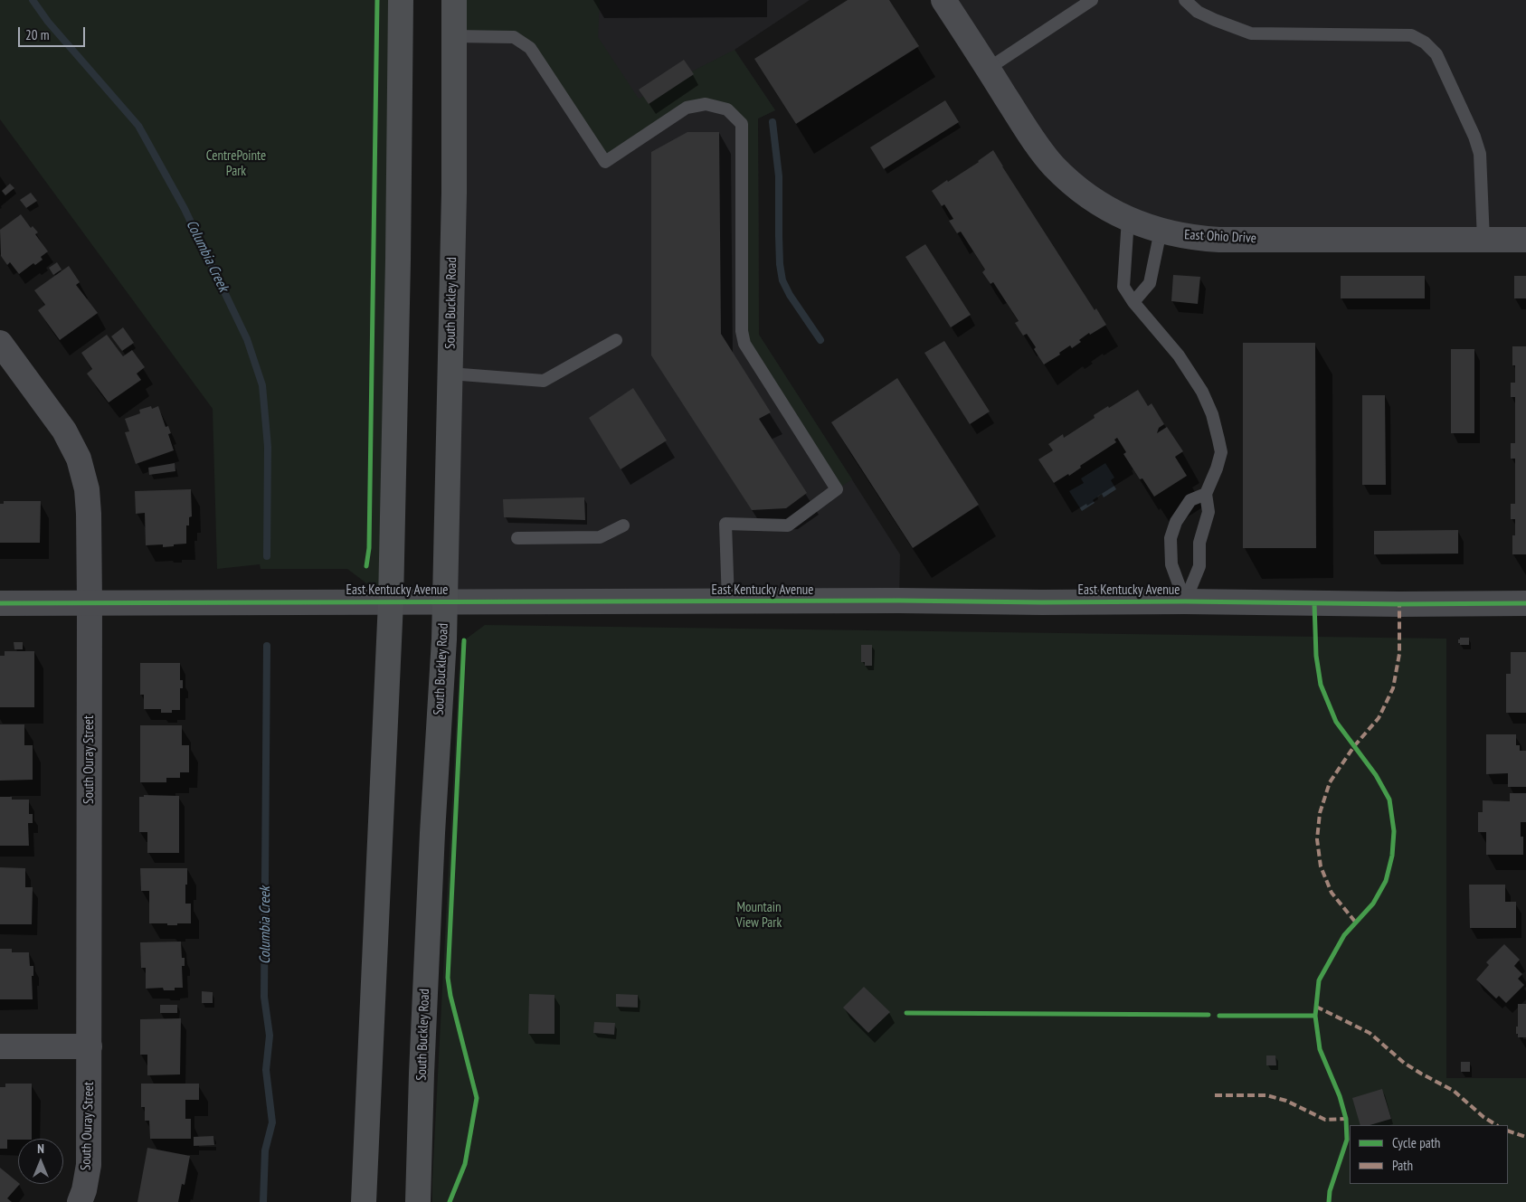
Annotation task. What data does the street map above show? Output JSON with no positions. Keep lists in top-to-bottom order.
{
  "streets": {
    "main road": ["South Buckley Road"],
    "street": ["East Ohio Drive", "East Kentucky Avenue", "South Ouray Street"]
  },
  "crossings": [
    ["South Buckley Road", "East Kentucky Avenue"],
    ["East Kentucky Avenue", "South Ouray Street"]
  ],
  "water": ["Columbia Creek"],
  "parks": ["CentrePointe Park", "Mountain View Park"],
  "legend": ["Cycle path", "Path"],
  "scale_bar": "20 m",
  "north": "top"
}
